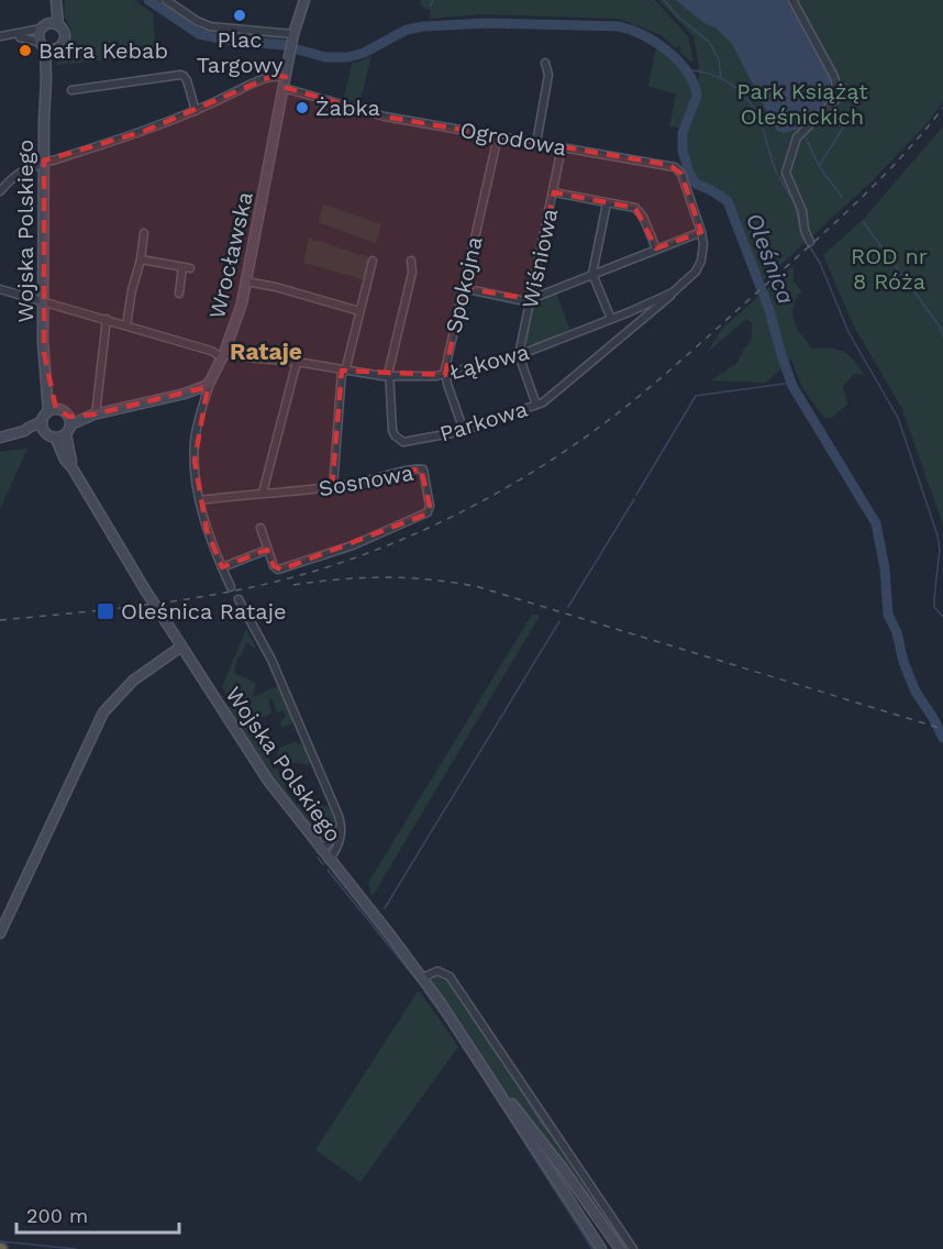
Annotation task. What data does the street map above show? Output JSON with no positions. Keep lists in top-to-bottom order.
{
  "streets": {
    "main road": ["Wojska Polskiego", "Wrocławska"],
    "street": [
      "Ogrodowa",
      "Wiśniowa",
      "Spokojna",
      "Łąkowa",
      "Parkowa",
      "Sosnowa"
    ]
  },
  "crossings": [
    ["Ogrodowa", "Wrocławska"],
    ["Ogrodowa", "Wiśniowa"],
    ["Ogrodowa", "Spokojna"],
    ["Ogrodowa", "Łąkowa"],
    ["Wojska Polskiego", "Łąkowa"],
    ["Wrocławska", "Łąkowa"],
    ["Wrocławska", "Sosnowa"],
    ["Wiśniowa", "Łąkowa"],
    ["Spokojna", "Łąkowa"],
    ["Spokojna", "Parkowa"],
    ["Łąkowa", "Parkowa"]
  ],
  "districts": ["Rataje"],
  "water": ["Oleśnica"],
  "parks": ["Park Książąt Oleśnickich", "ROD nr 8 Róża"],
  "places": {
    "other": ["Plac Targowy", "Bafra Kebab", "Żabka"],
    "transit": ["Oleśnica Rataje"]
  },
  "scale_bar": "200 m"
}
